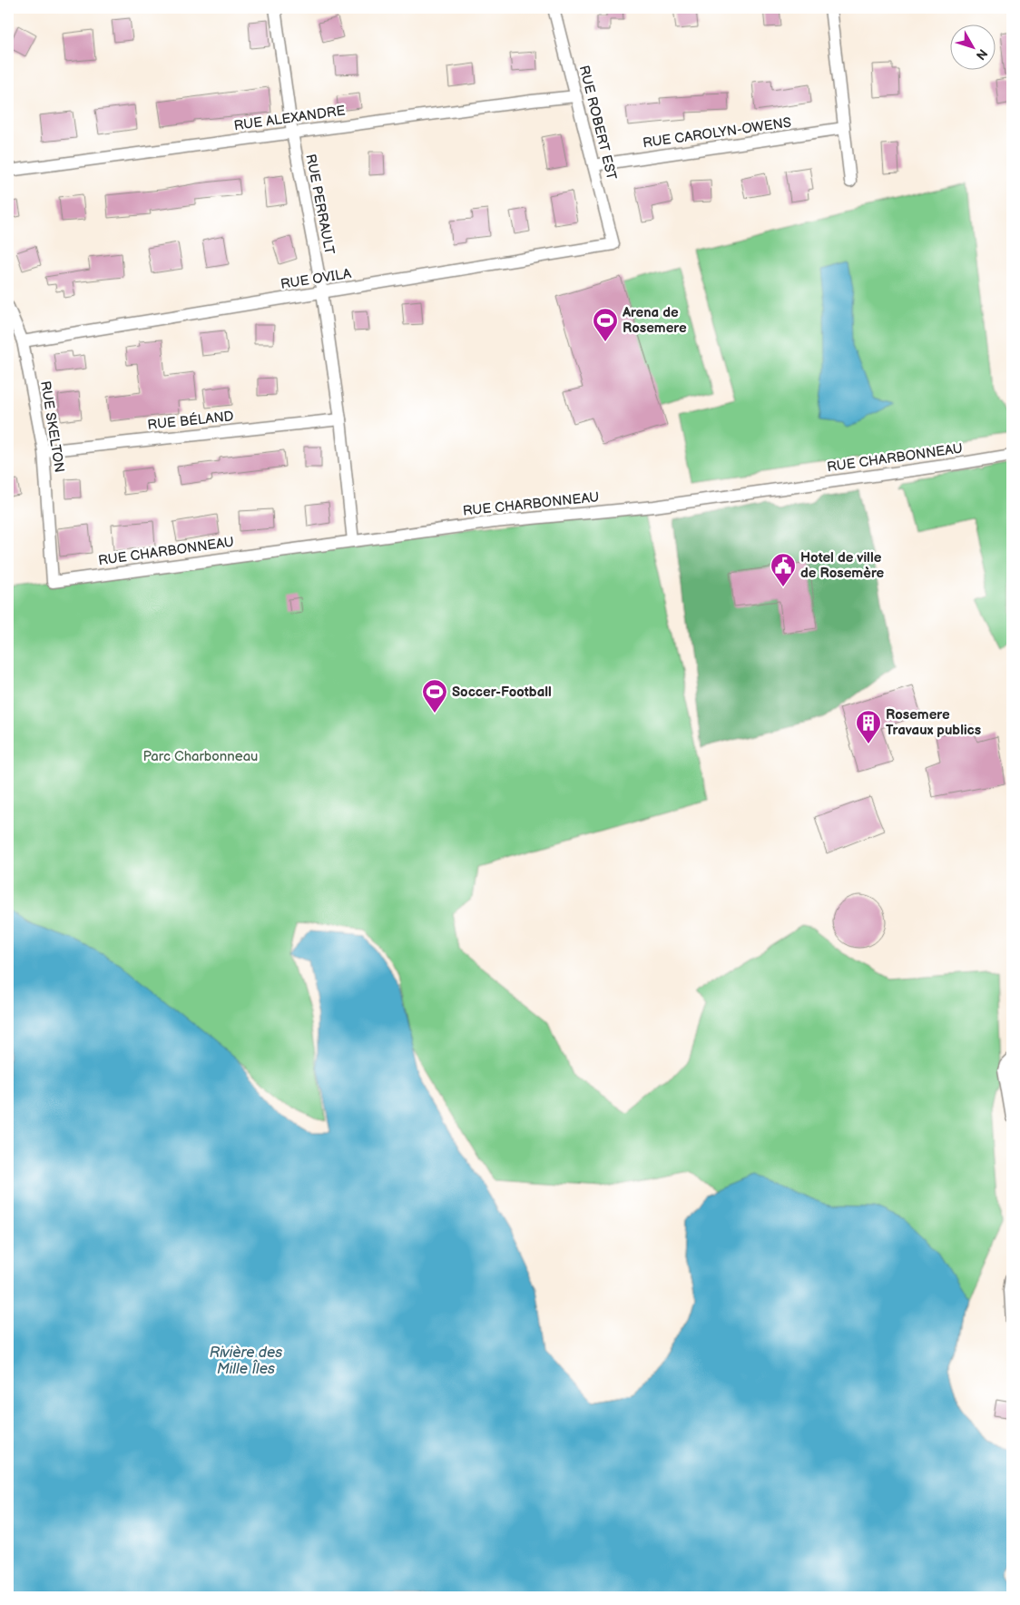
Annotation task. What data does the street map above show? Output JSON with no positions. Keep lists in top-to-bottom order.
{
  "streets": {
    "street": [
      "RUE ALEXANDRE",
      "RUE ROBERT EST",
      "RUE CAROLYN-OWENS",
      "RUE PERRAULT",
      "RUE OVILA",
      "RUE BÉLAND",
      "RUE SKELTON",
      "RUE CHARBONNEAU"
    ]
  },
  "crossings": [
    ["RUE ALEXANDRE", "RUE ROBERT EST"],
    ["RUE ALEXANDRE", "RUE PERRAULT"],
    ["RUE ROBERT EST", "RUE CAROLYN-OWENS"],
    ["RUE ROBERT EST", "RUE OVILA"],
    ["RUE PERRAULT", "RUE OVILA"],
    ["RUE PERRAULT", "RUE BÉLAND"],
    ["RUE PERRAULT", "RUE CHARBONNEAU"],
    ["RUE OVILA", "RUE SKELTON"],
    ["RUE BÉLAND", "RUE SKELTON"],
    ["RUE SKELTON", "RUE CHARBONNEAU"]
  ],
  "water": ["Rivière des Mille Îles"],
  "parks": ["Parc Charbonneau"],
  "places": {
    "sports": ["Arena de Rosemere", "Soccer-Football"],
    "public building": ["Hotel de ville de Rosemère"],
    "building": ["Rosemere Travaux publics"]
  },
  "north": "bottom right"
}
